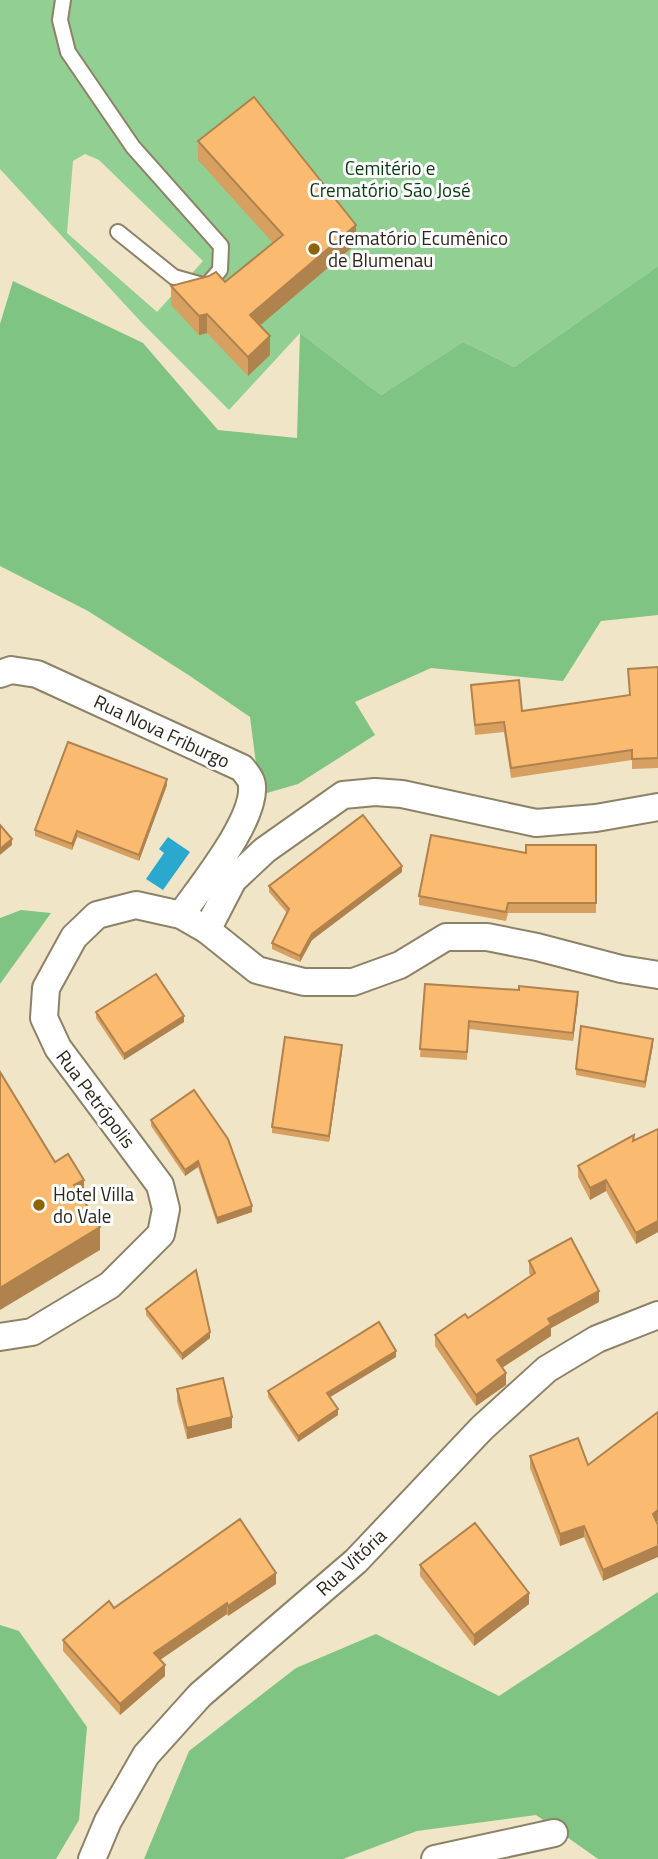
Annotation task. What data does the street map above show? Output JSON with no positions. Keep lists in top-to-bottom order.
{
  "streets": {
    "street": ["Rua Nova Friburgo", "Rua Petrópolis", "Rua Vitória"]
  },
  "crossings": [
    ["Rua Nova Friburgo", "Rua Petrópolis"]
  ],
  "parks": ["Cemitério e Crematório São José"],
  "places": ["Crematório Ecumênico de Blumenau", "Hotel Villa do Vale"]
}
